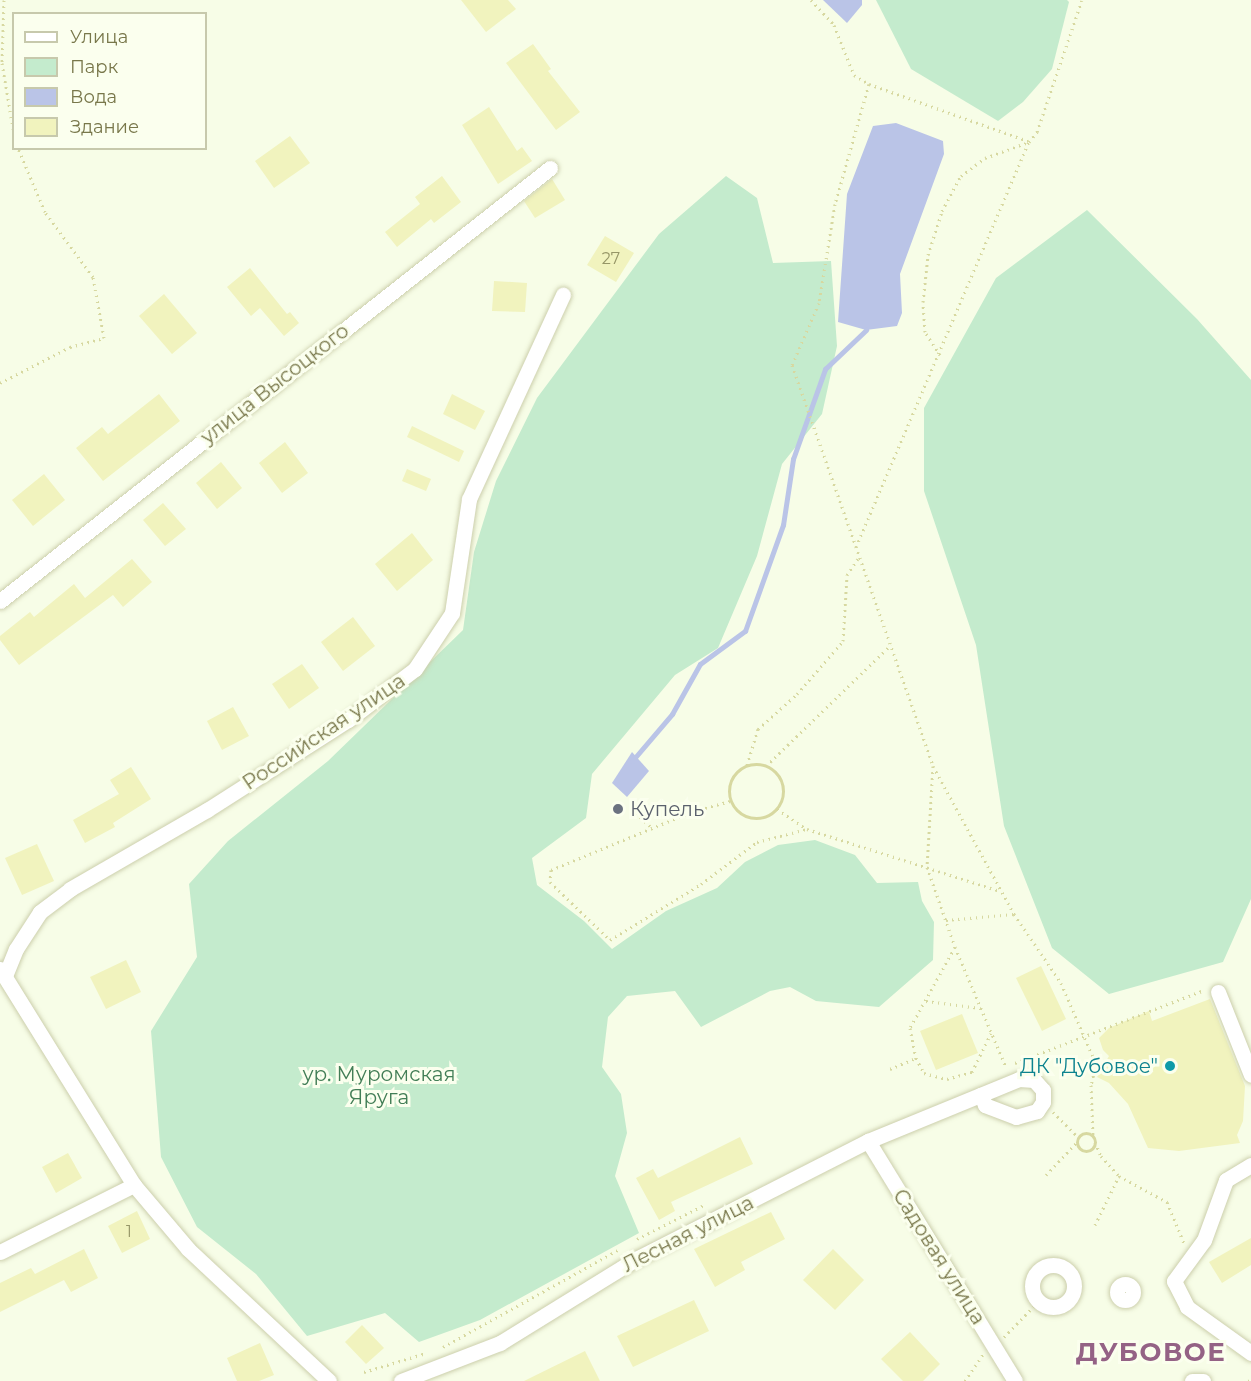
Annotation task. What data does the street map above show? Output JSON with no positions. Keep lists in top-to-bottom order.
{
  "streets": {
    "street": [
      "улица Высоцкого",
      "Российская улица",
      "Лесная улица",
      "Садовая улица"
    ]
  },
  "crossings": [
    ["Лесная улица", "Садовая улица"]
  ],
  "districts": ["ДУБОВОЕ"],
  "parks": ["ур. Муромская Яруга"],
  "places": ["Купель", "ДК \"Дубовое\""],
  "house_numbers": ["27", "1"],
  "legend": [
    "Улица",
    "Парк",
    "Вода",
    "Здание"
  ]
}
